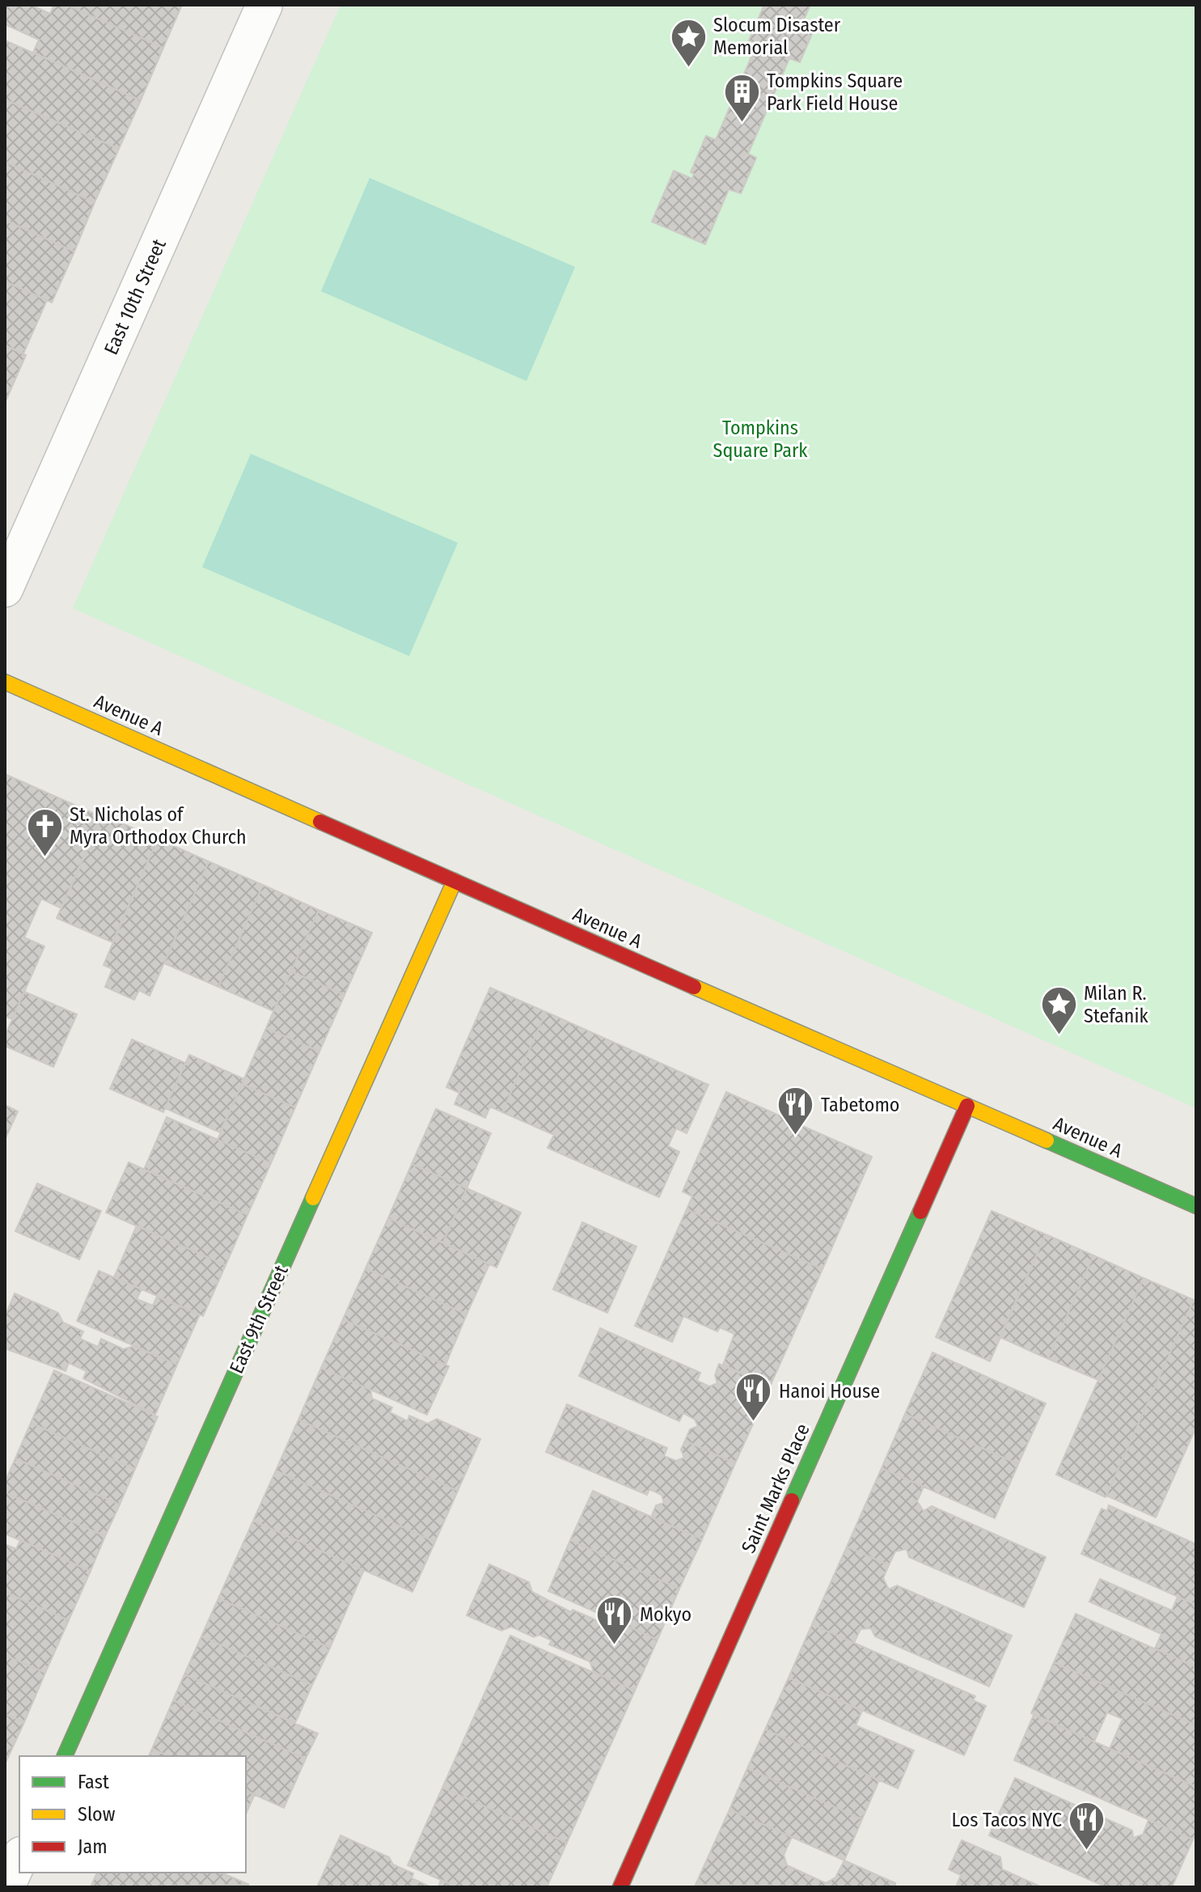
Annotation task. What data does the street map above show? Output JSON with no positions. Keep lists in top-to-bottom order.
{
  "streets": {
    "street": [
      "East 10th Street",
      "Avenue A",
      "East 9th Street",
      "Saint Marks Place"
    ]
  },
  "crossings": [
    ["Avenue A", "East 9th Street"],
    ["Avenue A", "Saint Marks Place"]
  ],
  "parks": ["Tompkins Square Park"],
  "places": {
    "place": ["Slocum Disaster Memorial", "Milan R. Stefanik"],
    "building": ["Tompkins Square Park Field House"],
    "church": ["St. Nicholas of Myra Orthodox Church"],
    "restaurant": [
      "Tabetomo",
      "Hanoi House",
      "Mokyo",
      "Los Tacos NYC"
    ]
  },
  "legend": ["Fast", "Slow", "Jam"]
}
